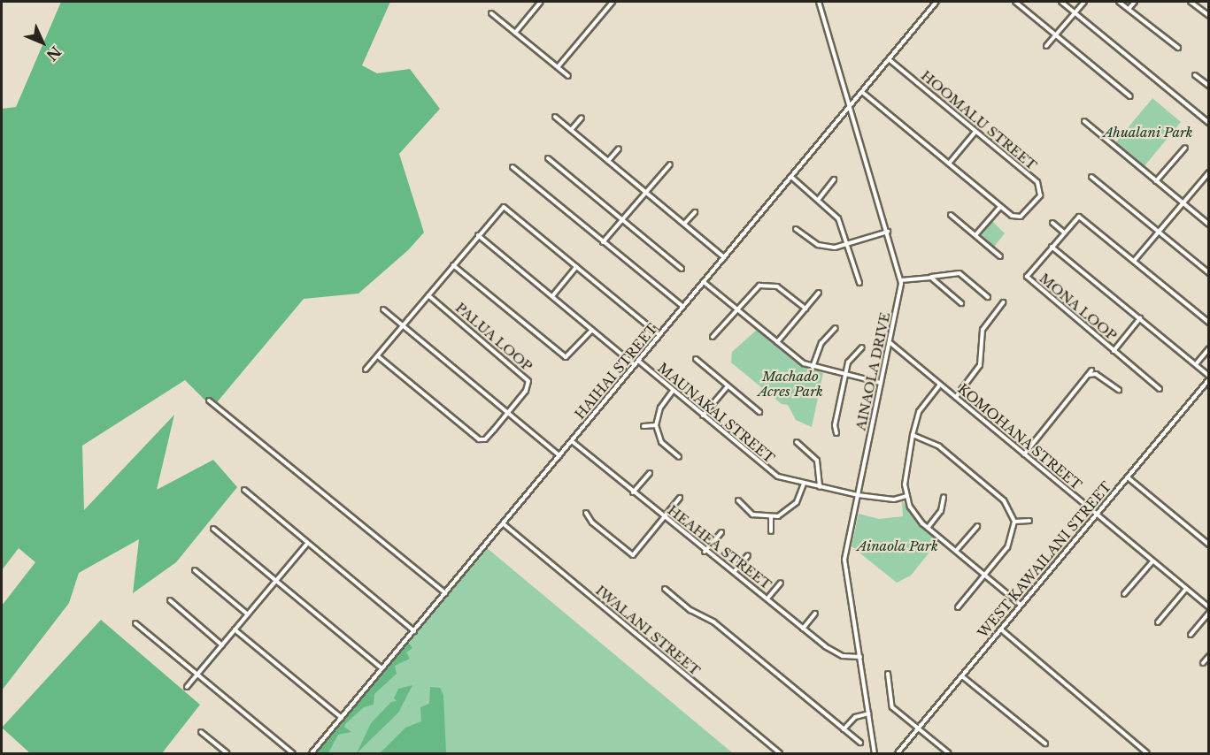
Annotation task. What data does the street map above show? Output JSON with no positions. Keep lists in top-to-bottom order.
{
  "streets": {
    "street": [
      "HOOMALU STREET",
      "MONA LOOP",
      "PALUA LOOP",
      "HAIHAI STREET",
      "AINAOLA DRIVE",
      "MAUNAKAI STREET",
      "KOMOHANA STREET",
      "HEAHEA STREET",
      "WEST KAWAILANI STREET",
      "IWALANI STREET"
    ]
  },
  "crossings": [
    ["HOOMALU STREET", "HAIHAI STREET"],
    ["HAIHAI STREET", "AINAOLA DRIVE"],
    ["HAIHAI STREET", "MAUNAKAI STREET"],
    ["HAIHAI STREET", "HEAHEA STREET"],
    ["HAIHAI STREET", "IWALANI STREET"],
    ["AINAOLA DRIVE", "MAUNAKAI STREET"],
    ["AINAOLA DRIVE", "KOMOHANA STREET"],
    ["AINAOLA DRIVE", "HEAHEA STREET"],
    ["KOMOHANA STREET", "WEST KAWAILANI STREET"]
  ],
  "parks": ["Ahualani Park", "Machado Acres Park", "Ainaola Park"],
  "north": "bottom right"
}
